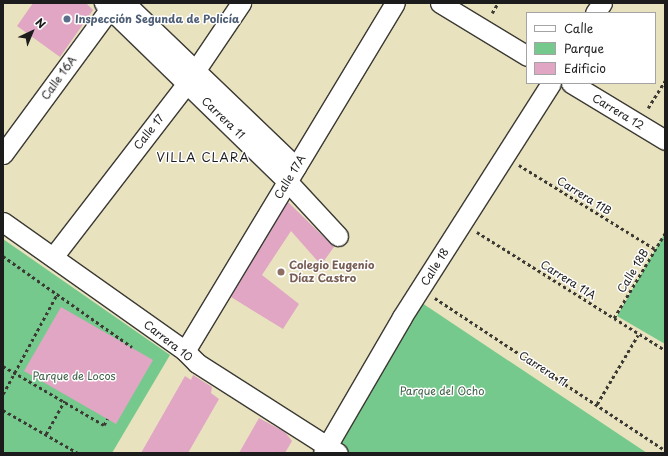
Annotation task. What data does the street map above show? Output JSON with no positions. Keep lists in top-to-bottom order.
{
  "streets": {
    "street": [
      "Calle 16A",
      "Carrera 12",
      "Carrera 11",
      "Calle 17",
      "Calle 17A",
      "Calle 18",
      "Carrera 10"
    ],
    "path": ["Carrera 11B", "Calle 18B", "Carrera 11A"]
  },
  "crossings": [
    ["Calle 16A", "Carrera 11"],
    ["Carrera 11", "Calle 17"],
    ["Carrera 11", "Calle 17A"],
    ["Carrera 11", "Calle 18"],
    ["Calle 17", "Carrera 10"],
    ["Calle 17A", "Carrera 10"],
    ["Carrera 11B", "Calle 18"],
    ["Carrera 11B", "Calle 18B"],
    ["Calle 18", "Carrera 11A"],
    ["Calle 18", "Carrera 10"],
    ["Calle 18B", "Carrera 11A"]
  ],
  "districts": ["VILLA CLARA"],
  "parks": ["Parque de Locos", "Parque del Ocho"],
  "places": ["Inspección Segunda de Policía", "Colegio Eugenio Díaz Castro"],
  "legend": ["Calle", "Parque", "Edificio"],
  "north": "top right"
}
